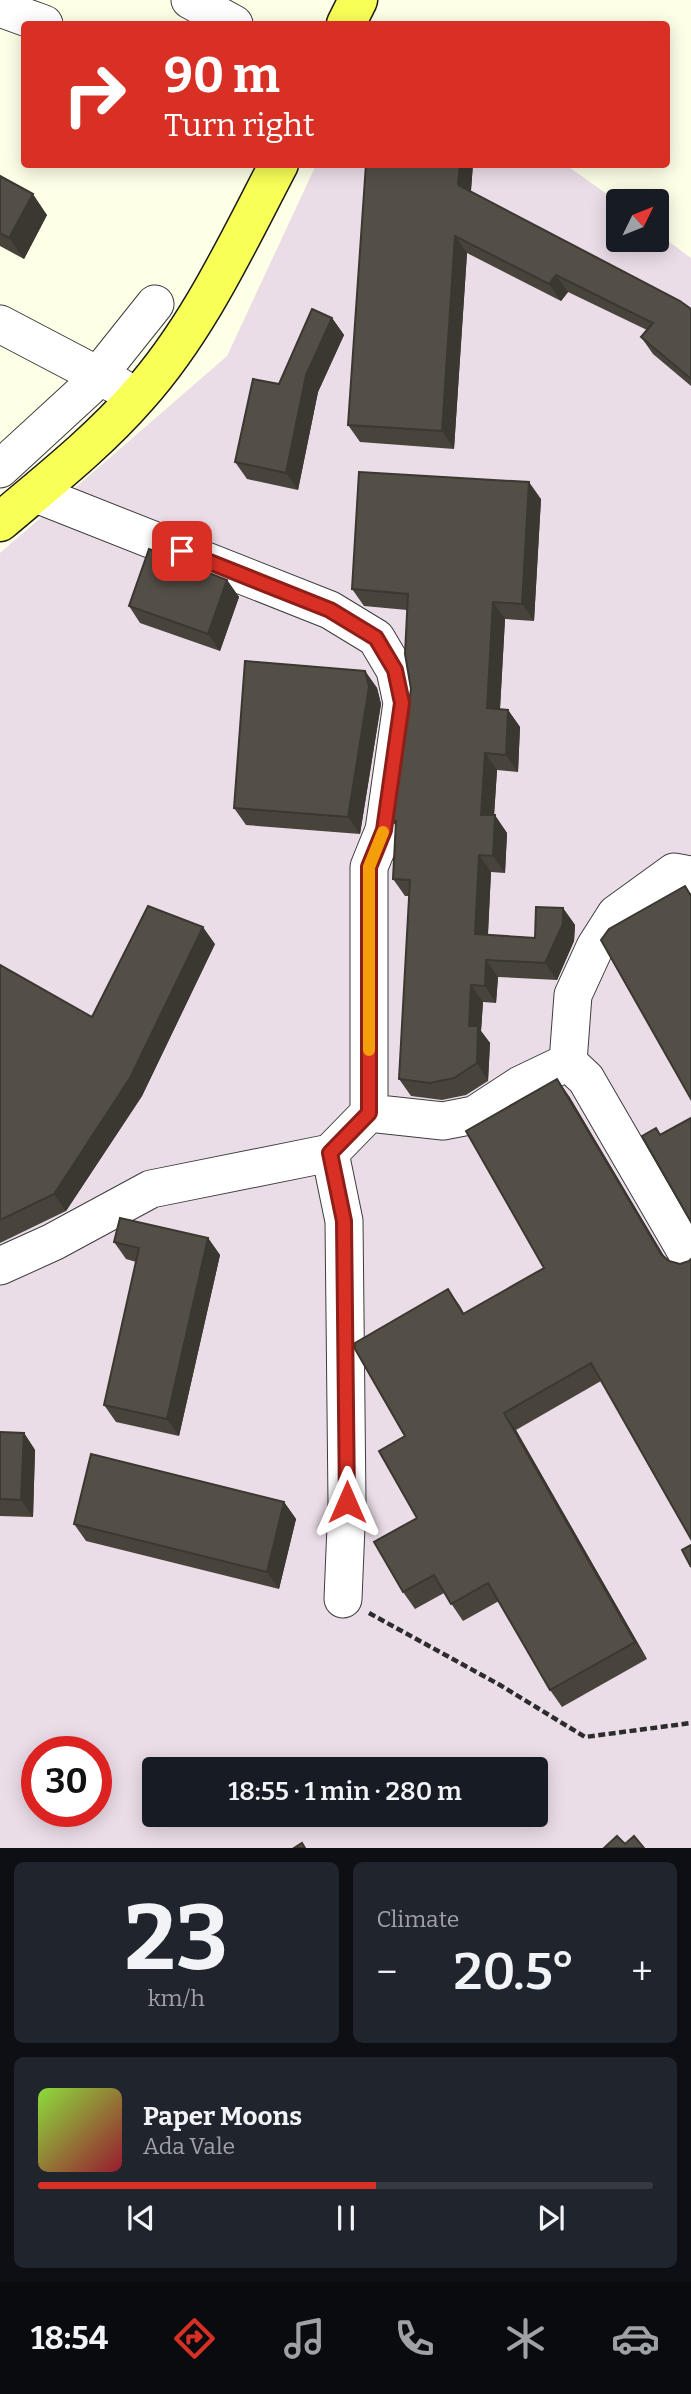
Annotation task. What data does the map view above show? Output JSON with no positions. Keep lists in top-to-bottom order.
{
  "north": "top right",
  "page": {
    "turn": ["90 m", "Turn right"],
    "limit": "30",
    "trip": "18:55 · 1 min · 280 m",
    "tile": [
      ["23", "km/h"],
      "Climate"
    ],
    "heat": ["−", "20.5°", "+"],
    "song": ["Paper Moons", "Ada Vale"],
    "tabs": "18:54"
  }
}
